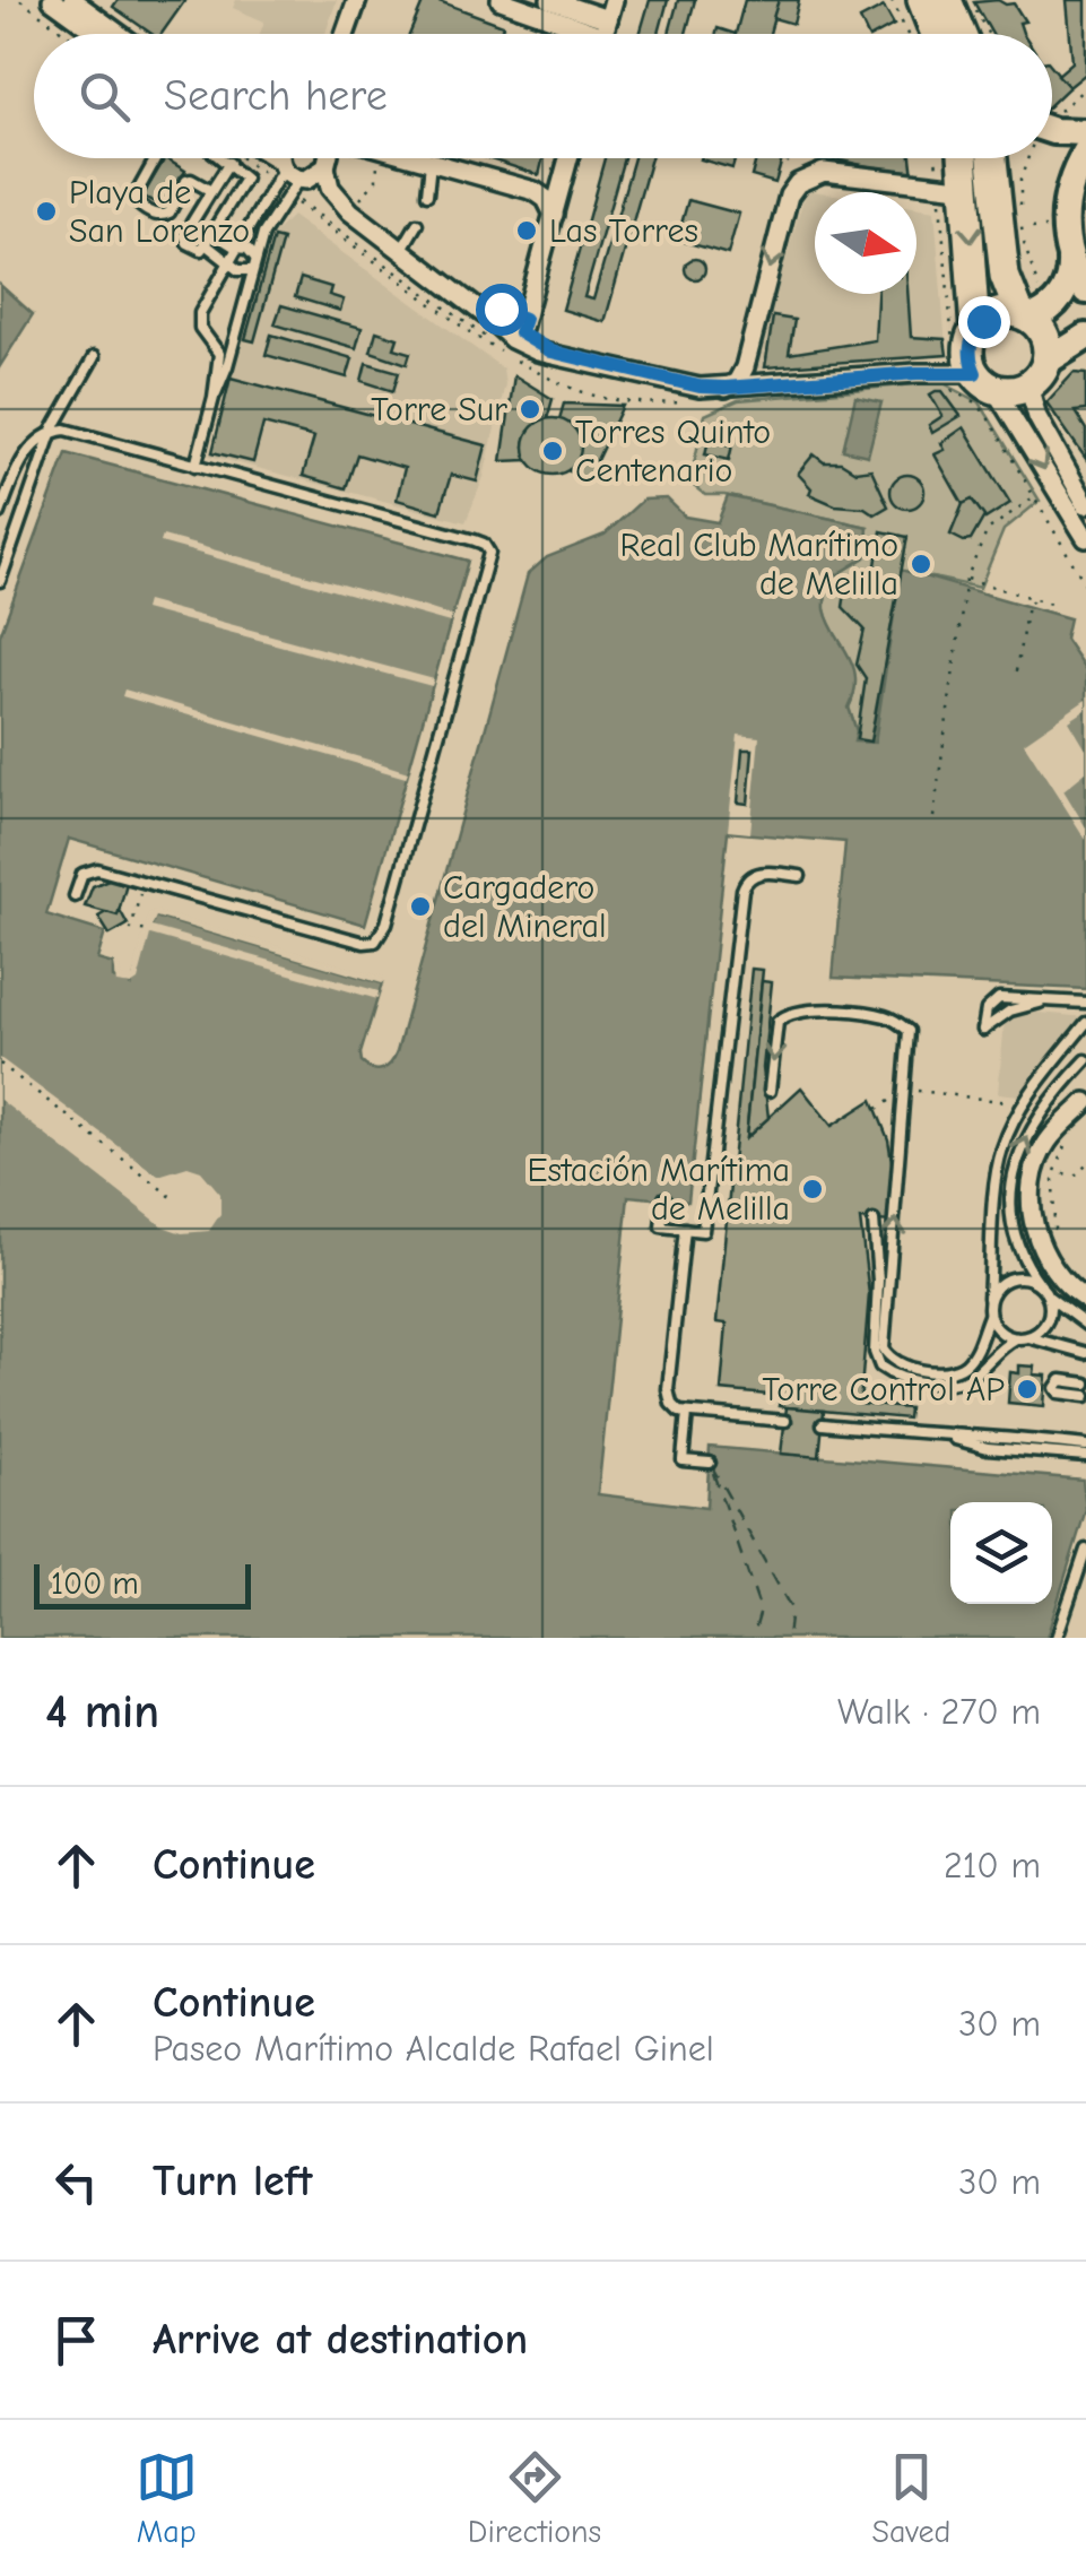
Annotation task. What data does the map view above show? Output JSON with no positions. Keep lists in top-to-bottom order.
{
  "places": [
    "Playa de San Lorenzo",
    "Las Torres",
    "Torre Sur",
    "Torres Quinto Centenario",
    "Real Club Marítimo de Melilla",
    "Cargadero del Mineral",
    "Estación Marítima de Melilla",
    "Torre Control AP"
  ],
  "scale_bar": "100 m",
  "north": "right",
  "page": {
    "search": "Search here",
    "scale": "100 m",
    "heading": ["4 min", "Walk · 270 m"],
    "list": [
      ["Continue", "210 m"],
      ["Continue", "Paseo Marítimo Alcalde Rafael Ginel", "30 m"],
      ["Turn left", "30 m"],
      "Arrive at destination"
    ],
    "nav": ["Map", "Directions", "Saved"]
  }
}
